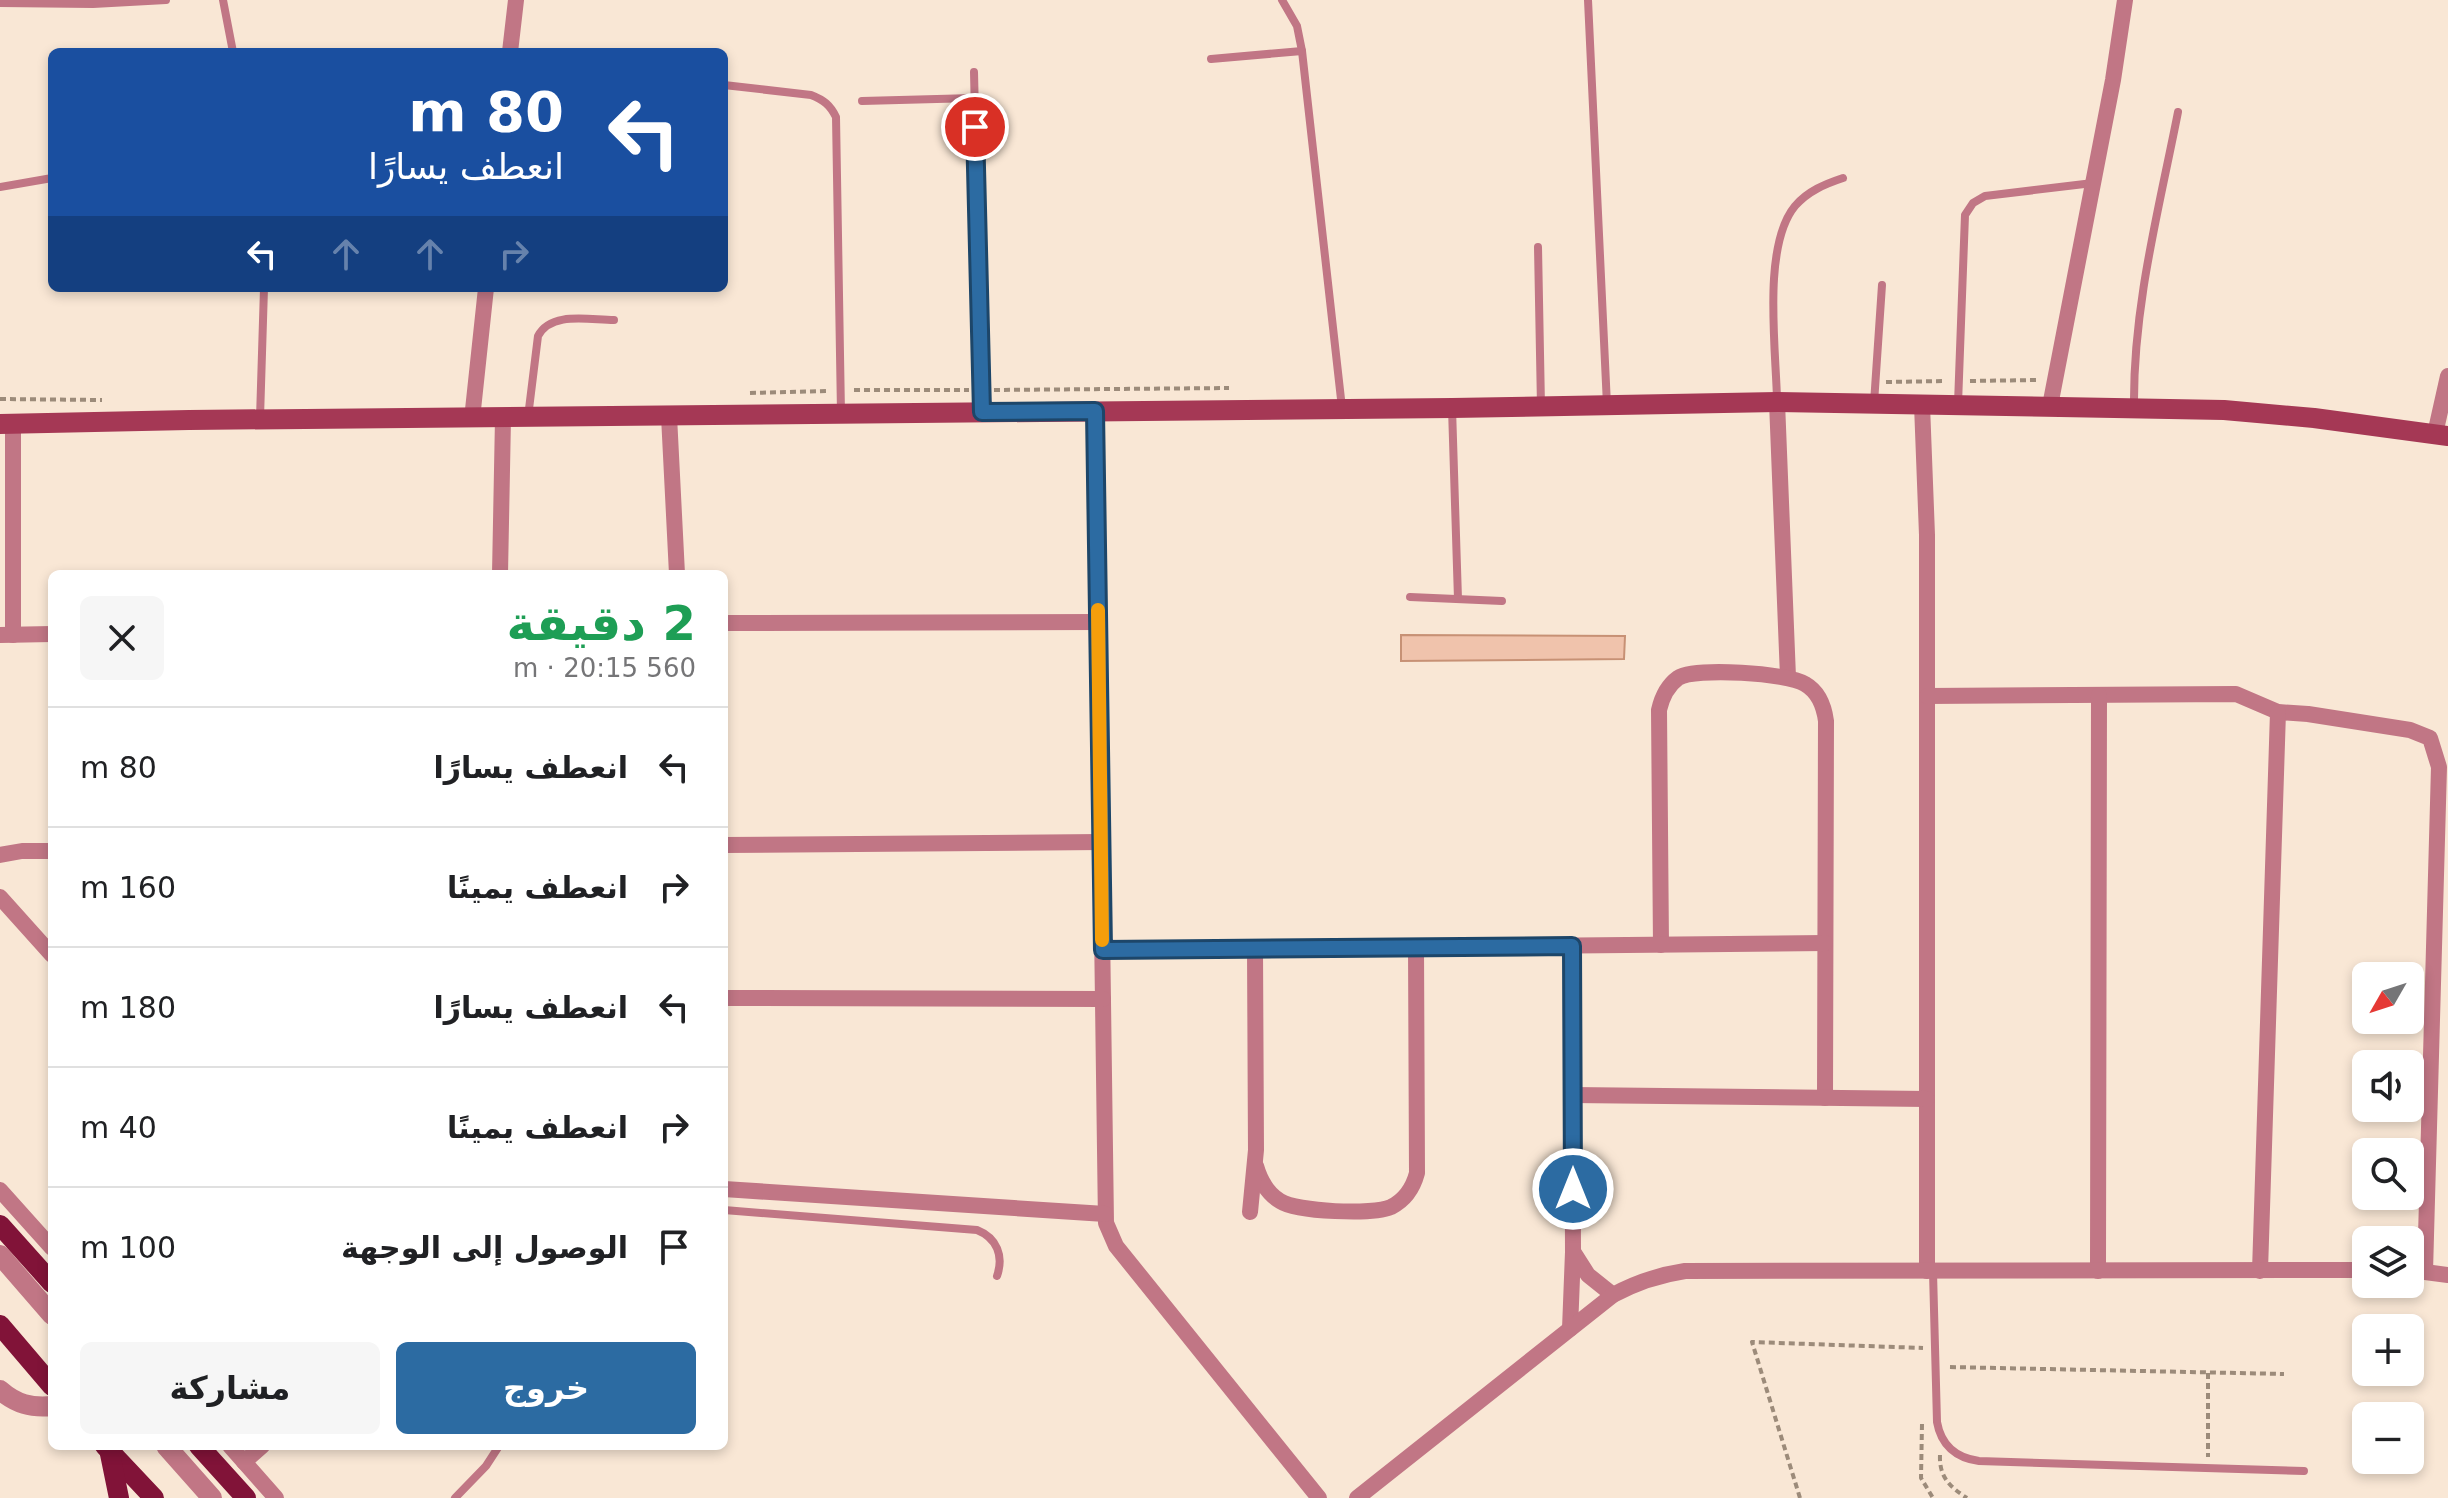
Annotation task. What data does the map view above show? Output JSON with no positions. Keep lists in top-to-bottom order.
{
  "north": "bottom left",
  "page": {
    "turn": ["80 m", "انعطف يسارًا"],
    "heading": ["2 دقيقة", "560 m · 20:15"],
    "list": [
      {
        "name": "انعطف يسارًا",
        "value": "80 m"
      },
      {
        "name": "انعطف يمينًا",
        "value": "160 m"
      },
      {
        "name": "انعطف يسارًا",
        "value": "180 m"
      },
      {
        "name": "انعطف يمينًا",
        "value": "40 m"
      },
      {
        "name": "الوصول إلى الوجهة",
        "value": "100 m"
      }
    ],
    "map_buttons": ["+", "−"],
    "buttons": ["خروج", "مشاركة"]
  }
}
